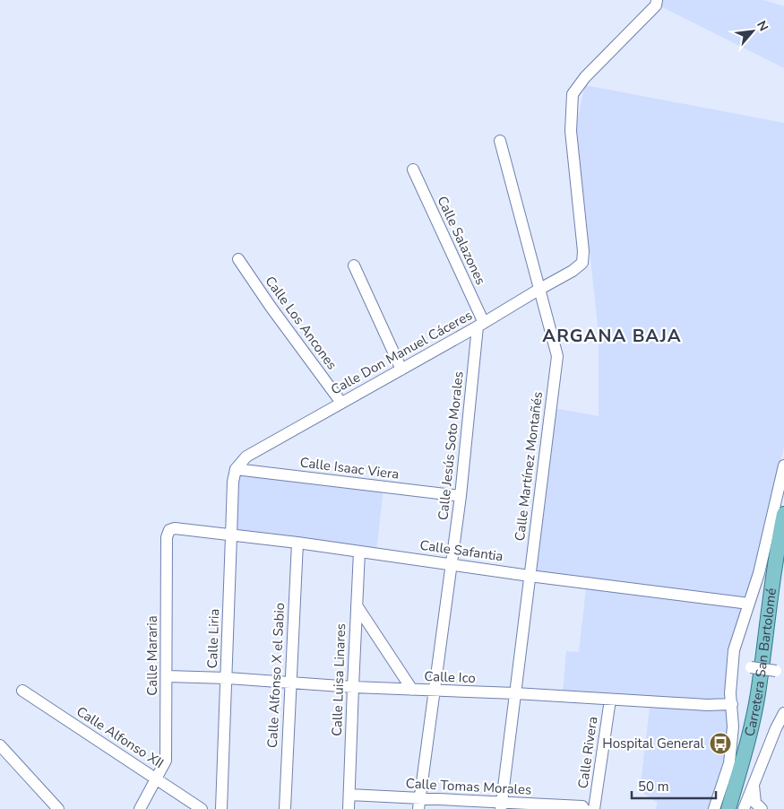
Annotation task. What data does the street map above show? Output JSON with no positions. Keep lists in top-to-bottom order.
{
  "streets": {
    "main road": ["Carretera San Bartolomé"],
    "street": [
      "Calle Salazones",
      "Calle Los Ancones",
      "Calle Don Manuel Cáceres",
      "Calle Jesús Soto Morales",
      "Calle Martínez Montañés",
      "Calle Isaac Viera",
      "Calle Safantia",
      "Calle Liria",
      "Calle Mararia",
      "Calle Alfonso X el Sabio",
      "Calle Ico",
      "Calle Luisa Linares",
      "Calle Alfonso XII",
      "Calle Rivera",
      "Calle Tomas Morales"
    ]
  },
  "crossings": [
    ["Calle Salazones", "Calle Don Manuel Cáceres"],
    ["Calle Salazones", "Calle Jesús Soto Morales"],
    ["Calle Los Ancones", "Calle Don Manuel Cáceres"],
    ["Calle Don Manuel Cáceres", "Calle Jesús Soto Morales"],
    ["Calle Don Manuel Cáceres", "Calle Martínez Montañés"],
    ["Calle Don Manuel Cáceres", "Calle Isaac Viera"],
    ["Calle Don Manuel Cáceres", "Calle Liria"],
    ["Calle Jesús Soto Morales", "Calle Isaac Viera"],
    ["Calle Jesús Soto Morales", "Calle Safantia"],
    ["Calle Jesús Soto Morales", "Calle Ico"],
    ["Calle Jesús Soto Morales", "Calle Tomas Morales"],
    ["Calle Martínez Montañés", "Calle Safantia"],
    ["Calle Martínez Montañés", "Calle Ico"],
    ["Calle Martínez Montañés", "Calle Tomas Morales"],
    ["Calle Isaac Viera", "Calle Liria"],
    ["Calle Safantia", "Calle Liria"],
    ["Calle Safantia", "Calle Mararia"],
    ["Calle Safantia", "Carretera San Bartolomé"],
    ["Calle Safantia", "Calle Alfonso X el Sabio"],
    ["Calle Safantia", "Calle Luisa Linares"],
    ["Calle Liria", "Calle Ico"],
    ["Calle Mararia", "Calle Ico"],
    ["Calle Mararia", "Calle Alfonso XII"],
    ["Carretera San Bartolomé", "Calle Ico"],
    ["Calle Alfonso X el Sabio", "Calle Ico"],
    ["Calle Ico", "Calle Luisa Linares"],
    ["Calle Ico", "Calle Rivera"],
    ["Calle Luisa Linares", "Calle Tomas Morales"]
  ],
  "districts": ["ARGANA BAJA"],
  "places": {
    "bus stop": ["Hospital General"]
  },
  "scale_bar": "50 m",
  "north": "top right"
}
